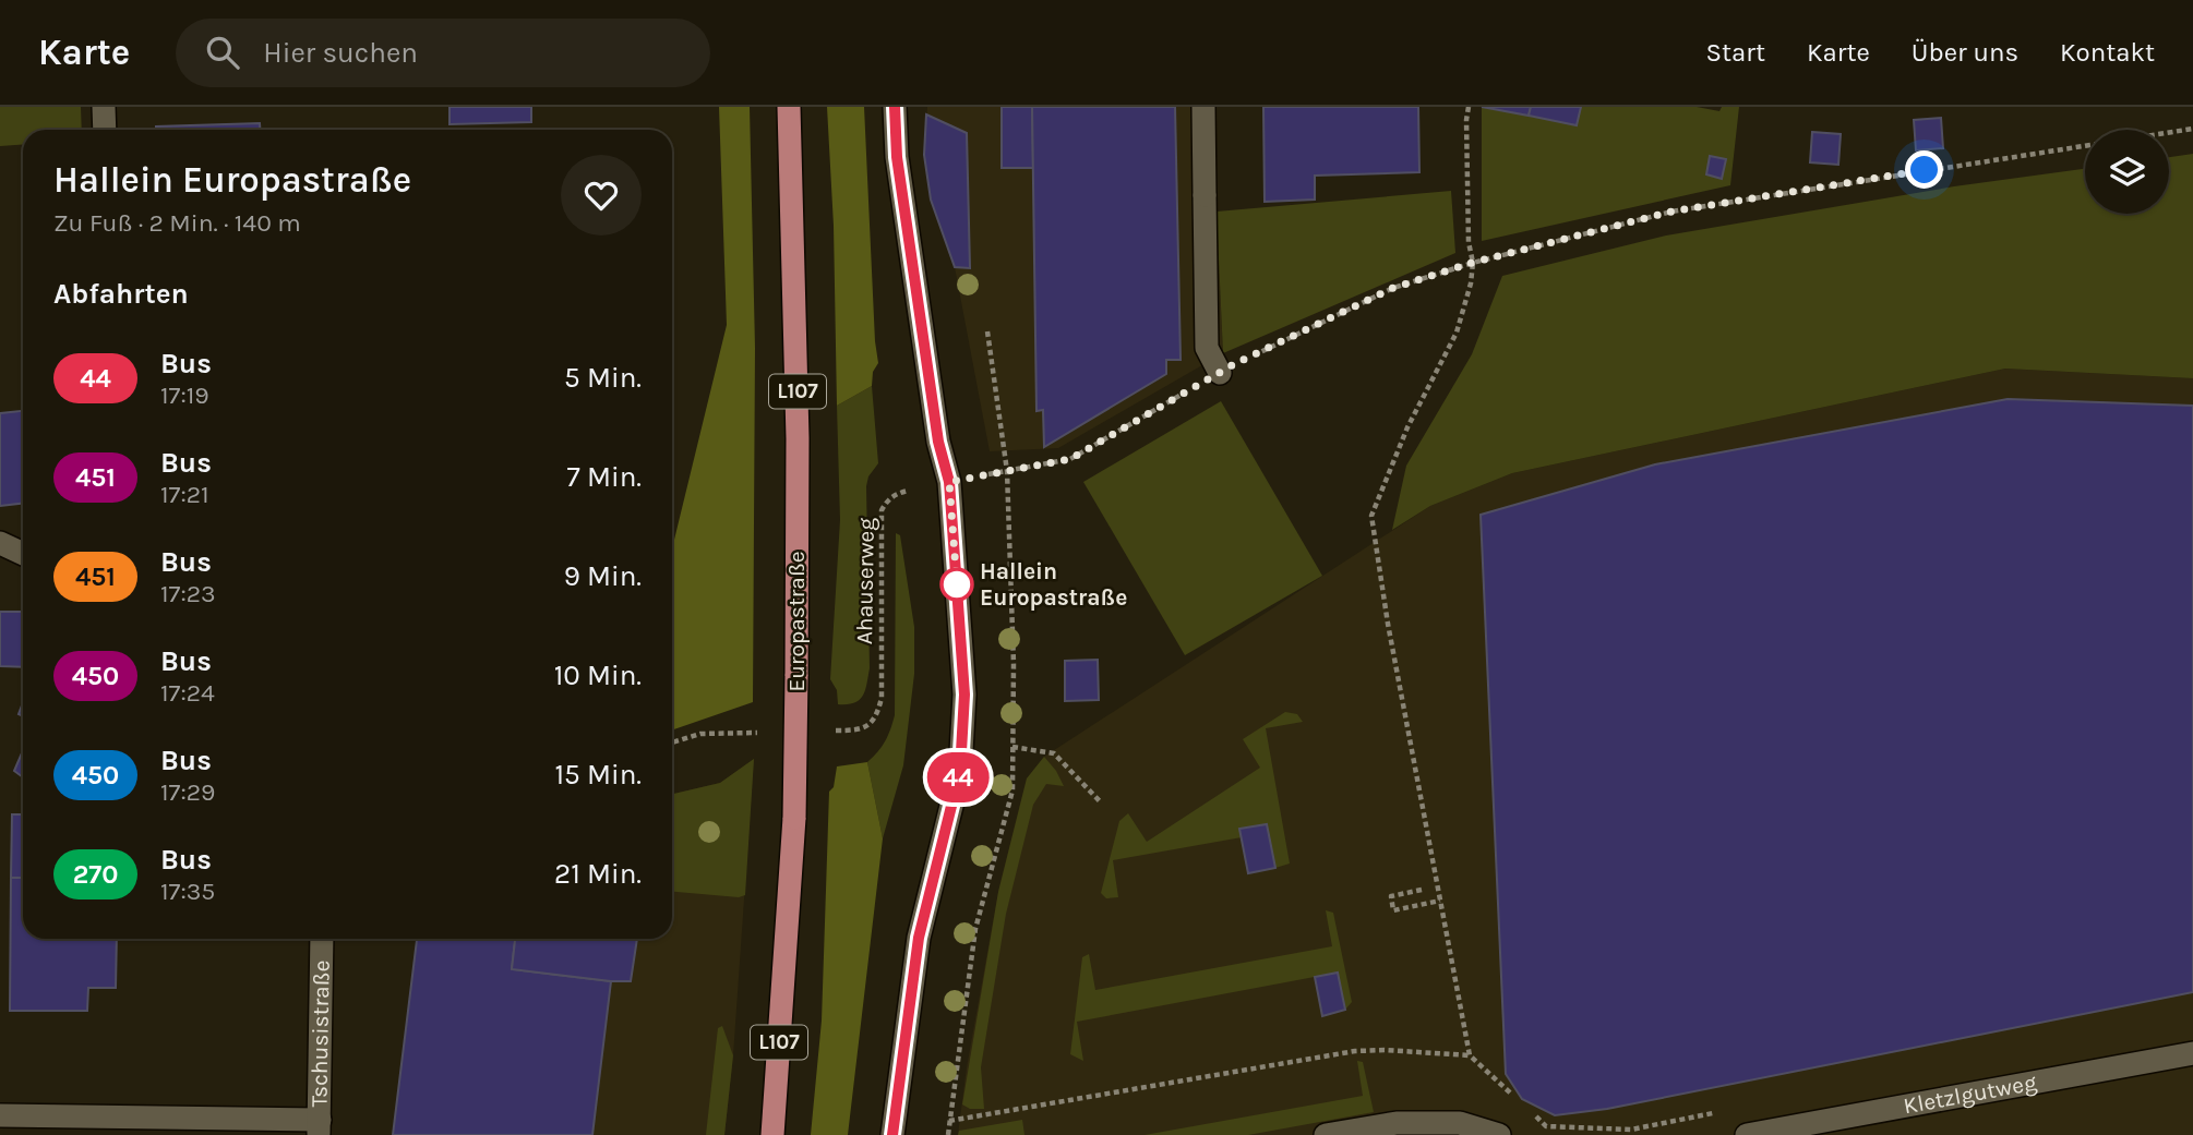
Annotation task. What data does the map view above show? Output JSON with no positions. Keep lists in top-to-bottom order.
{
  "streets": {
    "main road": ["L107", "Europastraße"],
    "street": ["Tschusistraße", "Kletzlgutweg"],
    "path": ["Ahauserweg"]
  },
  "places": ["Hallein Europastraße"],
  "lines": ["bus line 44"],
  "page": {
    "header": "Karte",
    "search": "Hier suchen",
    "nav": [
      "Start",
      "Karte",
      "Über uns",
      "Kontakt"
    ],
    "on_map": "44",
    "heading": [
      ["Hallein Europastraße", "Zu Fuß · 2 Min. · 140 m"],
      "Abfahrten"
    ],
    "list": [
      {
        "mark": "44",
        "name": "Bus",
        "note": "17:19",
        "value": "5 Min."
      },
      {
        "mark": "451",
        "name": "Bus",
        "note": "17:21",
        "value": "7 Min."
      },
      {
        "mark": "451",
        "name": "Bus",
        "note": "17:23",
        "value": "9 Min."
      },
      {
        "mark": "450",
        "name": "Bus",
        "note": "17:24",
        "value": "10 Min."
      },
      {
        "mark": "450",
        "name": "Bus",
        "note": "17:29",
        "value": "15 Min."
      },
      {
        "mark": "270",
        "name": "Bus",
        "note": "17:35",
        "value": "21 Min."
      }
    ]
  }
}
